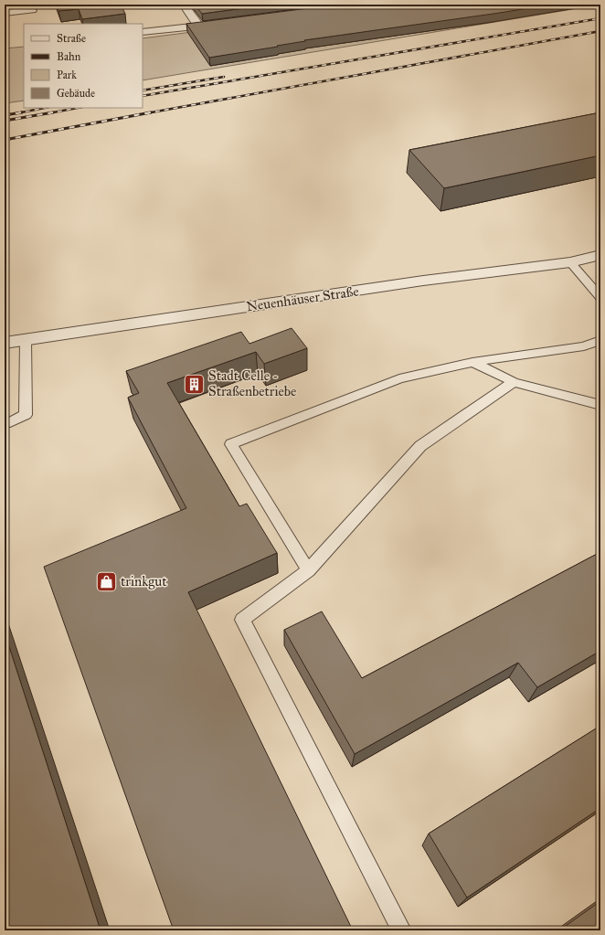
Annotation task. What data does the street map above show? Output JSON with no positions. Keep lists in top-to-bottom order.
{
  "streets": {
    "street": ["Neuenhäuser Straße"]
  },
  "places": {
    "building": ["Stadt Celle - Straßenbetriebe"],
    "shop": ["trinkgut"]
  },
  "legend": [
    "Straße",
    "Bahn",
    "Park",
    "Gebäude"
  ]
}
